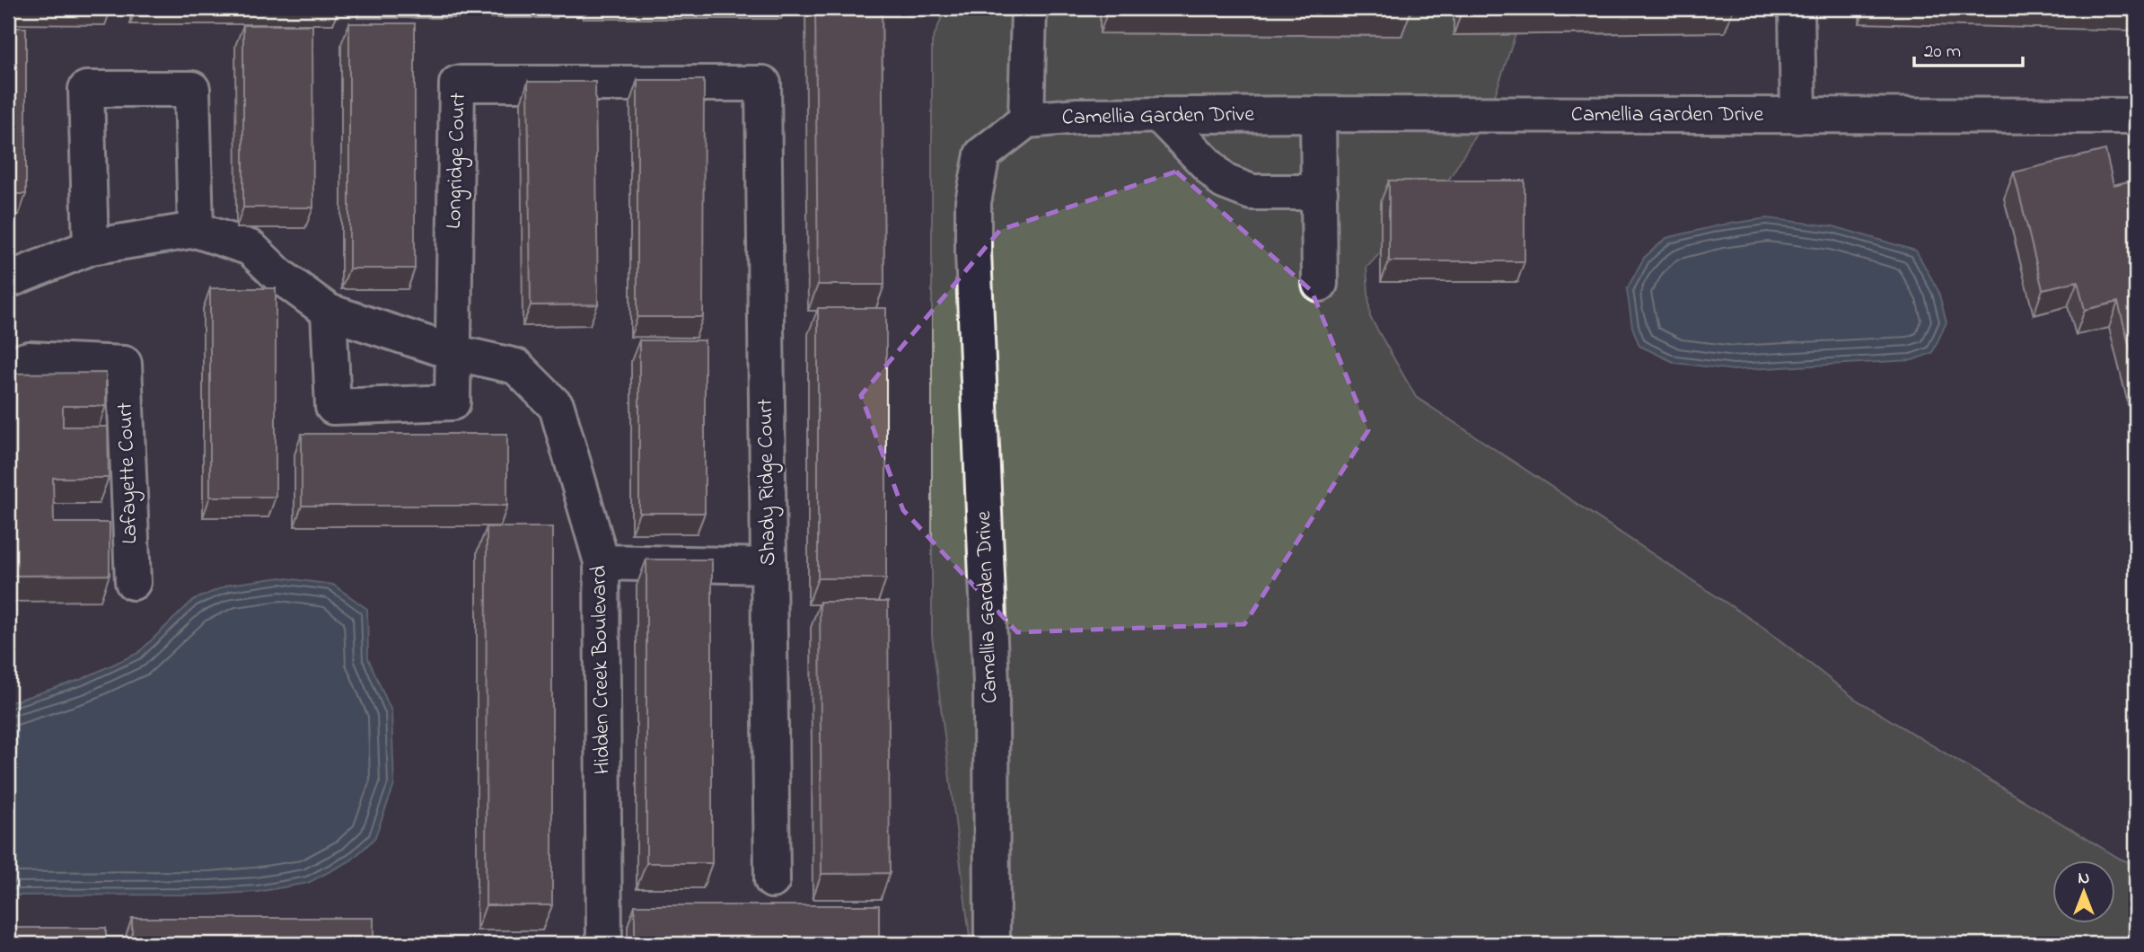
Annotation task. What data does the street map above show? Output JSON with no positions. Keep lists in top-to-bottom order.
{
  "streets": {
    "lane": [
      "Camellia Garden Drive",
      "Longridge Court",
      "Lafayette Court",
      "Shady Ridge Court",
      "Hidden Creek Boulevard"
    ]
  },
  "crossings": [
    ["Longridge Court", "Shady Ridge Court"],
    ["Longridge Court", "Hidden Creek Boulevard"]
  ],
  "scale_bar": "20 m",
  "north": "top"
}
